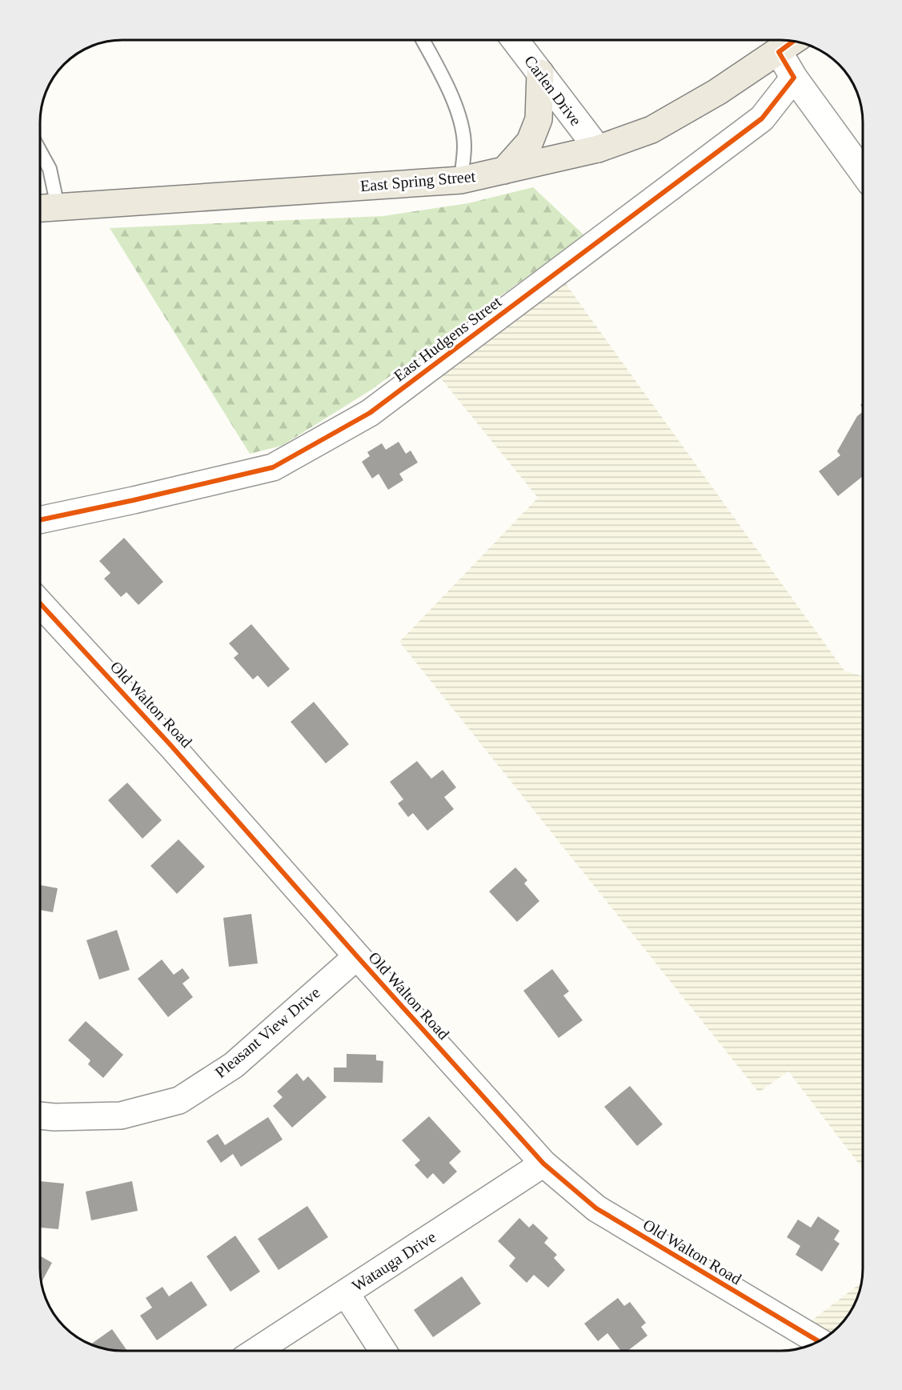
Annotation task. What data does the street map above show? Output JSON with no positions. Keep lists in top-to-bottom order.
{
  "streets": {
    "main road": ["East Spring Street"],
    "street": [
      "Carlen Drive",
      "East Hudgens Street",
      "Old Walton Road",
      "Pleasant View Drive",
      "Watauga Drive"
    ]
  },
  "crossings": [
    ["Carlen Drive", "East Spring Street"],
    ["Old Walton Road", "Pleasant View Drive"],
    ["Old Walton Road", "Watauga Drive"]
  ]
}
